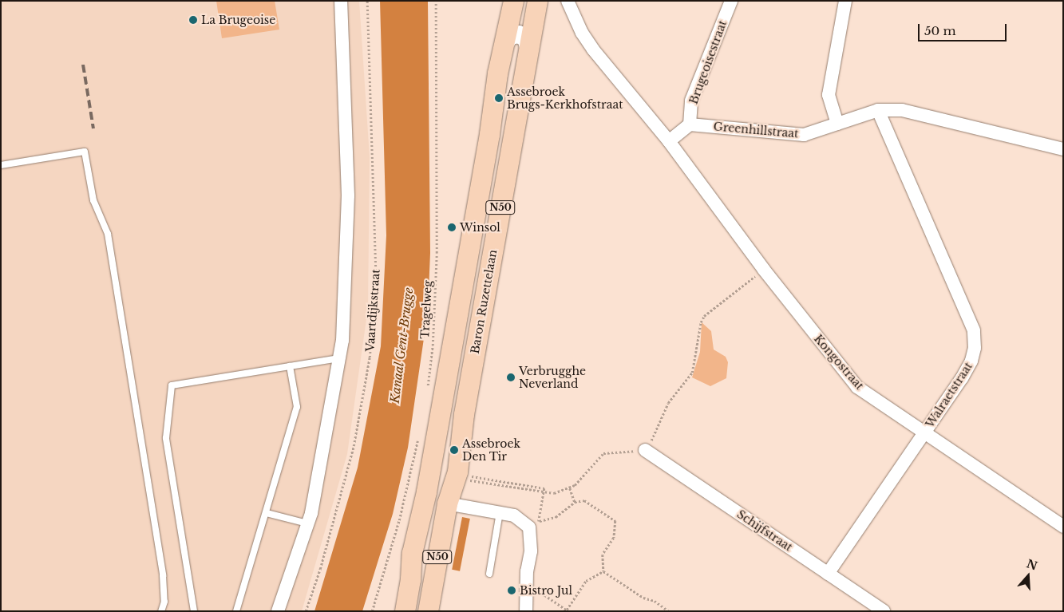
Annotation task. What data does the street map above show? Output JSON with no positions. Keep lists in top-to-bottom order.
{
  "streets": {
    "main road": ["N50", "Baron Ruzettelaan"],
    "street": [
      "Brugeoisestraat",
      "Greenhillstraat",
      "Kongostraat",
      "Walraetstraat",
      "Schijfstraat"
    ],
    "path": ["Tragelweg", "Vaartdijkstraat"]
  },
  "crossings": [
    ["Brugeoisestraat", "Greenhillstraat"],
    ["Greenhillstraat", "Walraetstraat"],
    ["Kongostraat", "Walraetstraat"],
    ["Walraetstraat", "Schijfstraat"]
  ],
  "water": ["Kanaal Gent-Brugge"],
  "places": [
    "La Brugeoise",
    "Assebroek Brugs-Kerkhofstraat",
    "Winsol",
    "Verbrugghe Neverland",
    "Assebroek Den Tir",
    "Bistro Jul"
  ],
  "scale_bar": "50 m",
  "north": "top"
}
